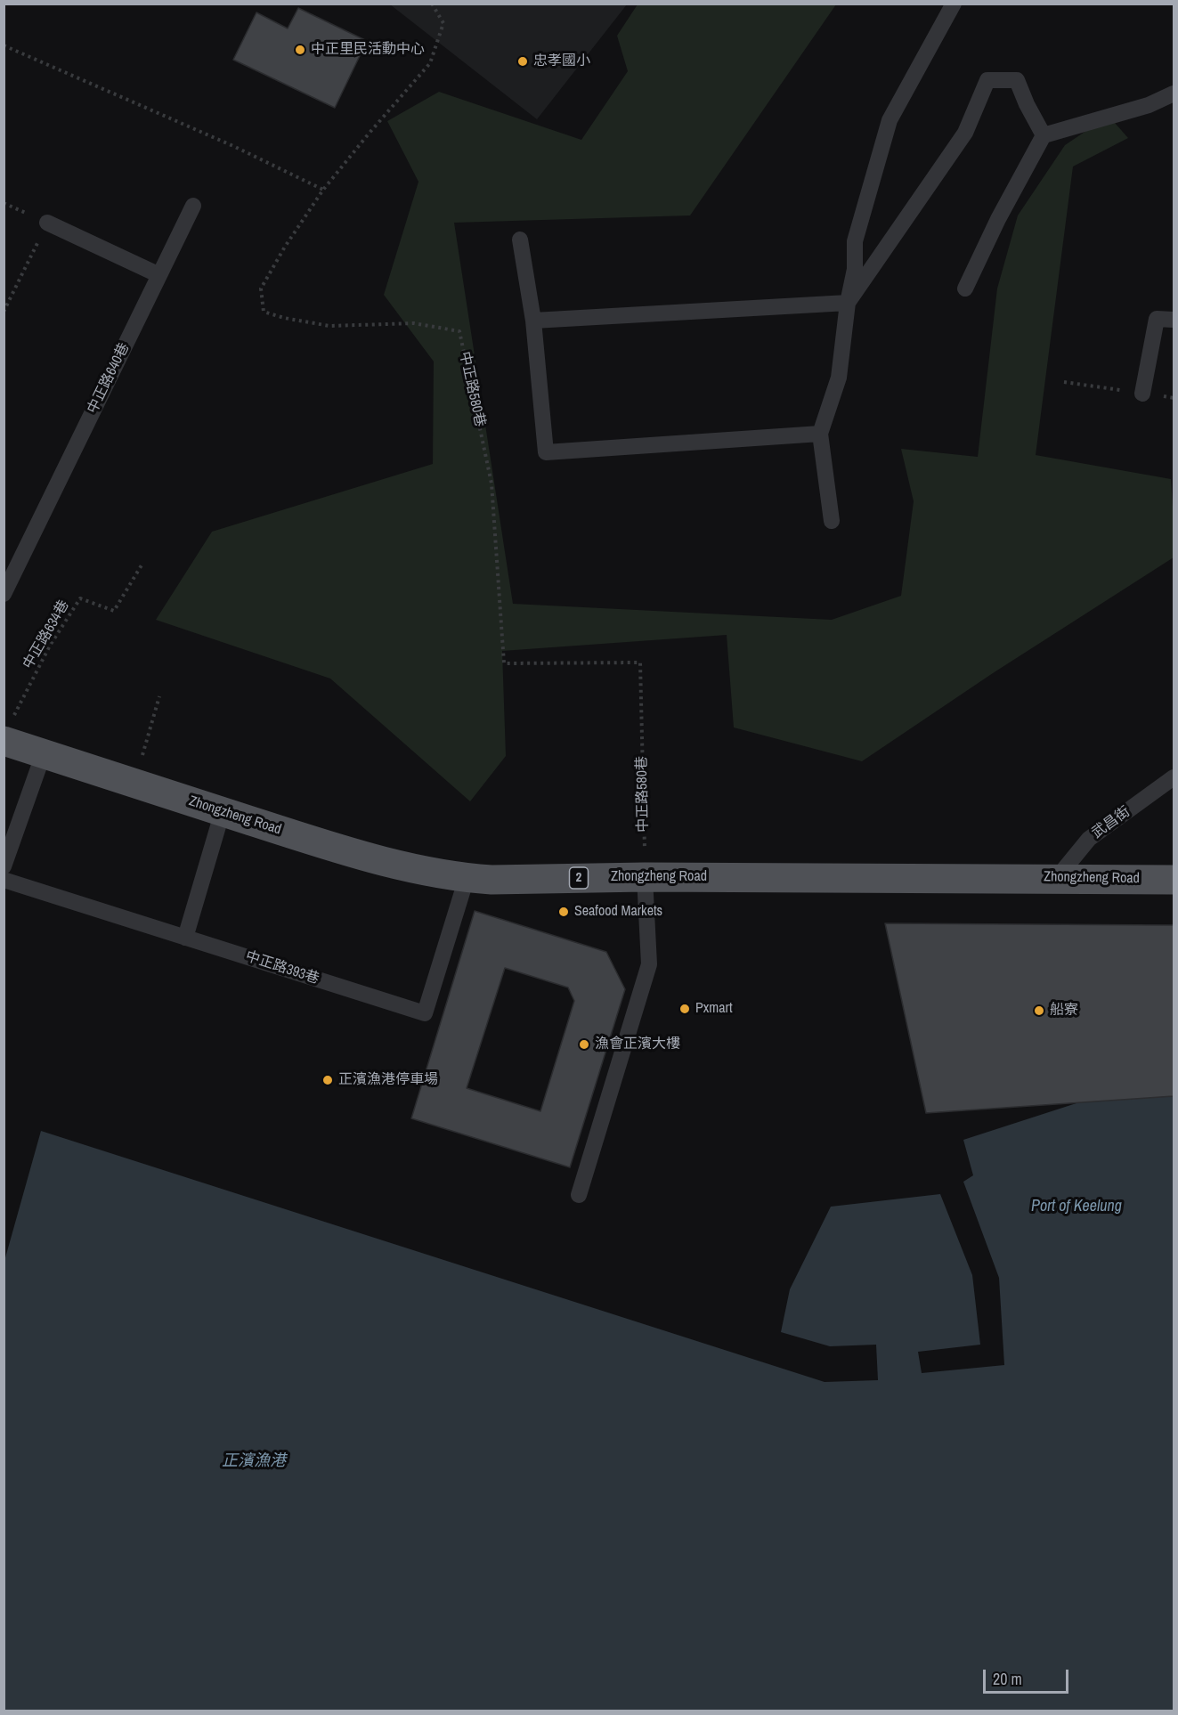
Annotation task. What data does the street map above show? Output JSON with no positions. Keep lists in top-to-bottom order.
{
  "streets": {
    "main road": ["Zhongzheng Road", "2"],
    "lane": ["中正路640巷", "武昌街", "中正路393巷"],
    "path": ["中正路580巷", "中正路634巷"]
  },
  "crossings": [
    ["中正路580巷", "Zhongzheng Road"],
    ["中正路634巷", "Zhongzheng Road"],
    ["Zhongzheng Road", "武昌街"],
    ["Zhongzheng Road", "中正路393巷"]
  ],
  "water": ["Port of Keelung", "正濱漁港"],
  "places": [
    "中正里民活動中心",
    "忠孝國小",
    "Seafood Markets",
    "Pxmart",
    "船寮",
    "漁會正濱大樓",
    "正濱漁港停車場"
  ],
  "scale_bar": "20 m"
}
